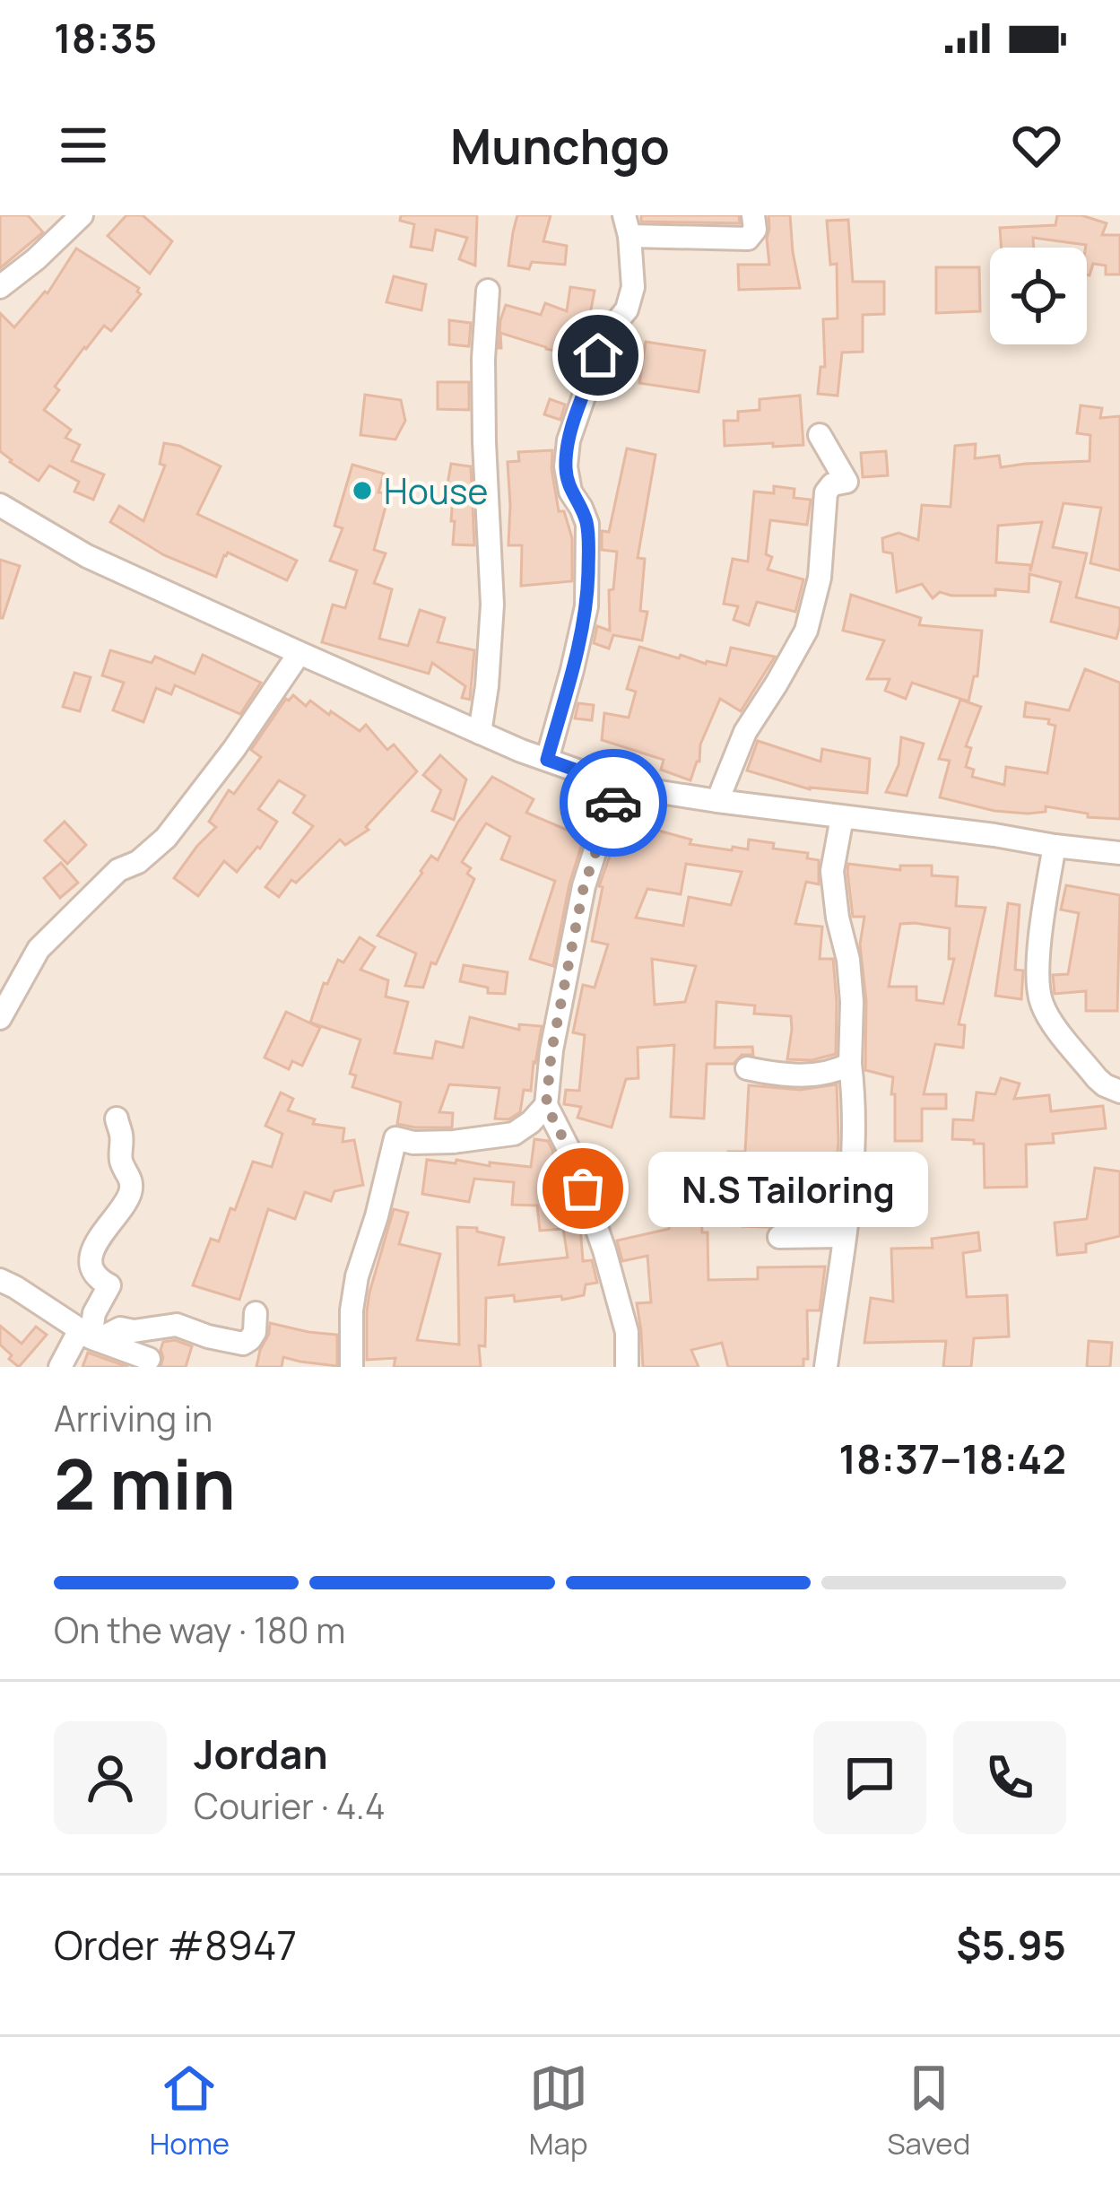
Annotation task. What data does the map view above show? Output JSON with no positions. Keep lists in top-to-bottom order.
{
  "places": ["House", "N.S Tailoring"],
  "page": {
    "status": "18:35",
    "header": "Munchgo",
    "bubble": "N.S Tailoring",
    "heading": ["2 min", "Arriving in", "18:37–18:42"],
    "panel": [
      "Jordan",
      "Courier · 4.4",
      "Order #8947",
      "$5.95"
    ],
    "bar": "On the way · 180 m",
    "tabs": ["Home", "Map", "Saved"]
  }
}
